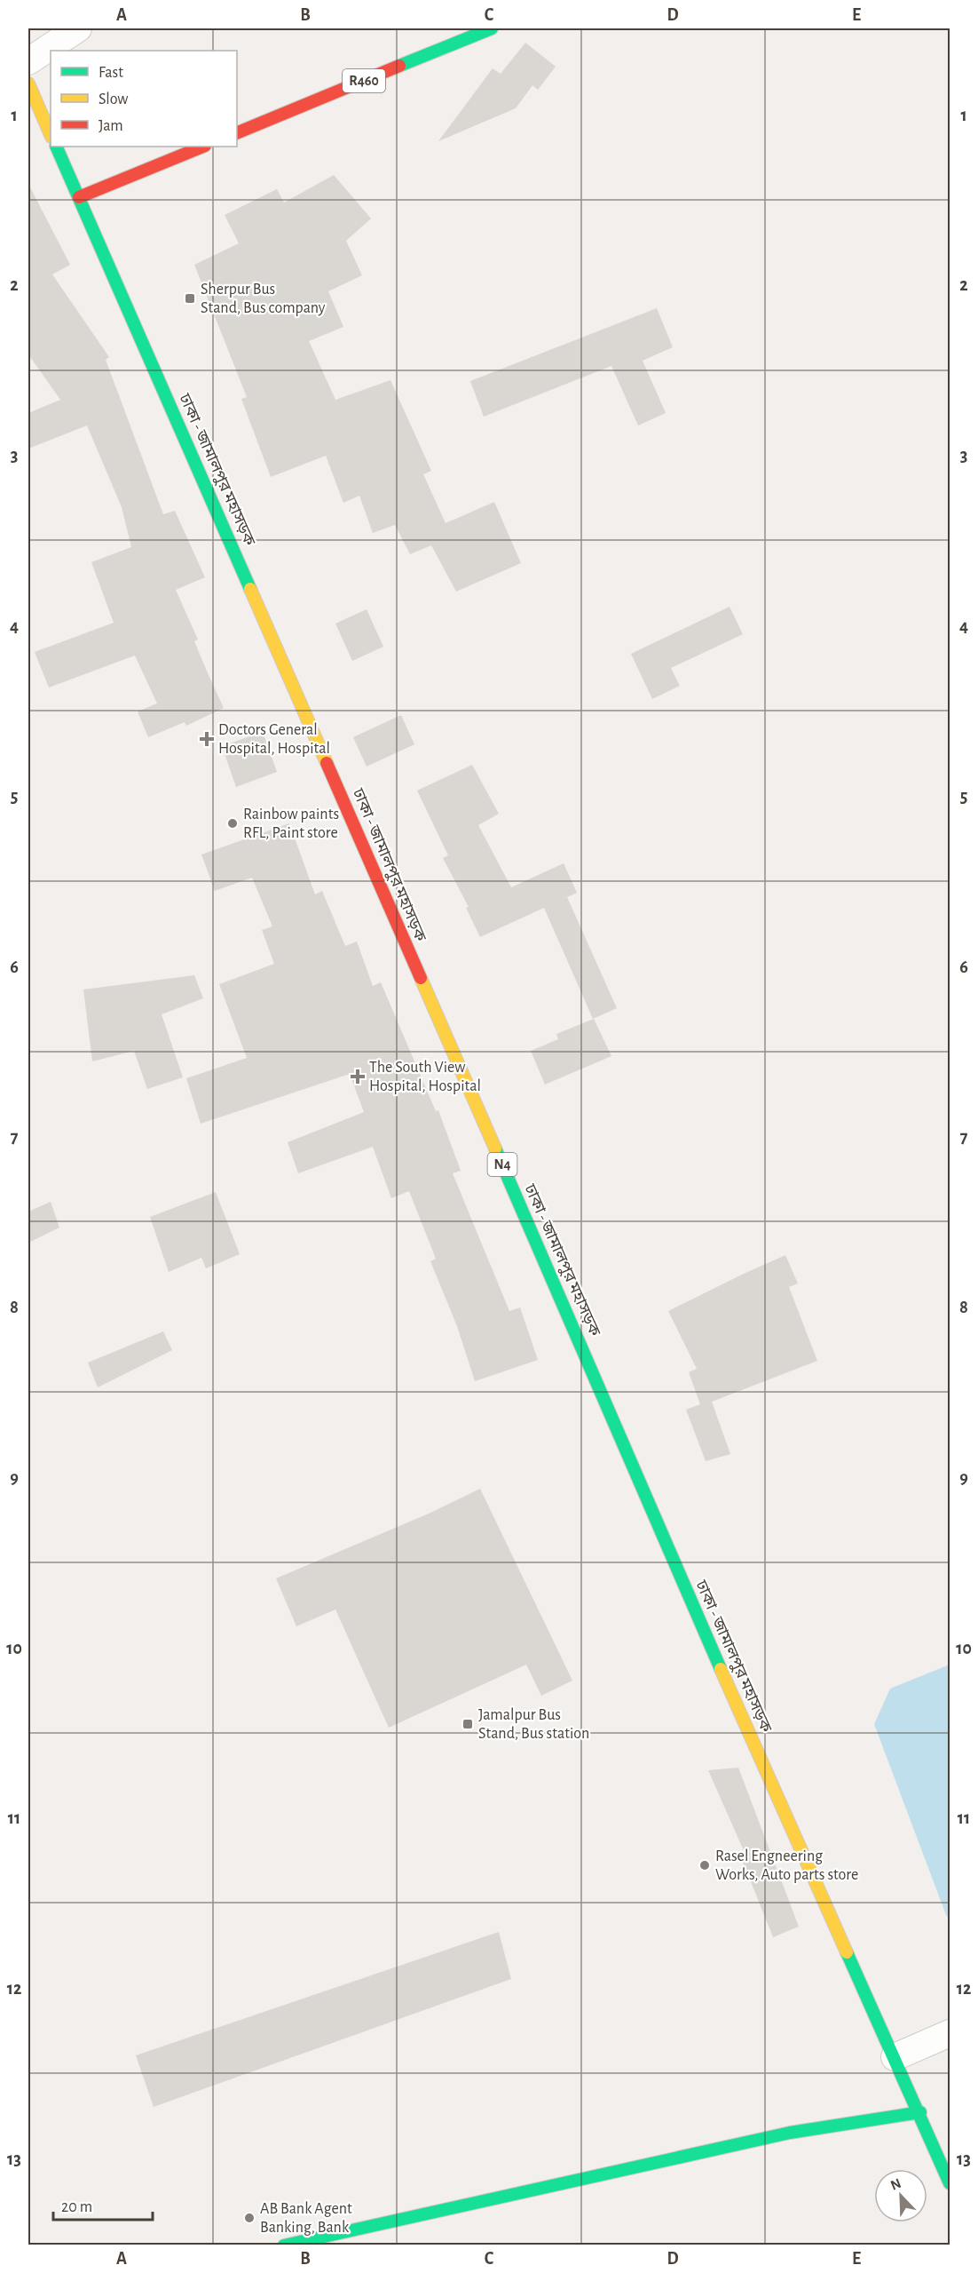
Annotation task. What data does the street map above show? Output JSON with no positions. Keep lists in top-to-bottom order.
{
  "streets": {
    "main road": ["R460", "ঢাকা - জামালপুর মহাসড়ক", "N4"]
  },
  "places": {
    "transit": ["Sherpur Bus Stand, Bus company", "Jamalpur Bus Stand, Bus station"],
    "health": ["Doctors General Hospital, Hospital", "The South View Hospital, Hospital"],
    "other": ["Rainbow paints RFL, Paint store", "Rasel Engneering Works, Auto parts store", "AB Bank Agent Banking, Bank"]
  },
  "legend": ["Fast", "Slow", "Jam"],
  "scale_bar": "20 m",
  "north": "top left",
  "grid": {
    "columns": [
      "A",
      "B",
      "C",
      "D",
      "E"
    ],
    "rows": [
      "1",
      "2",
      "3",
      "4",
      "5",
      "6",
      "7",
      "8",
      "9",
      "10",
      "11",
      "12",
      "13"
    ]
  }
}
